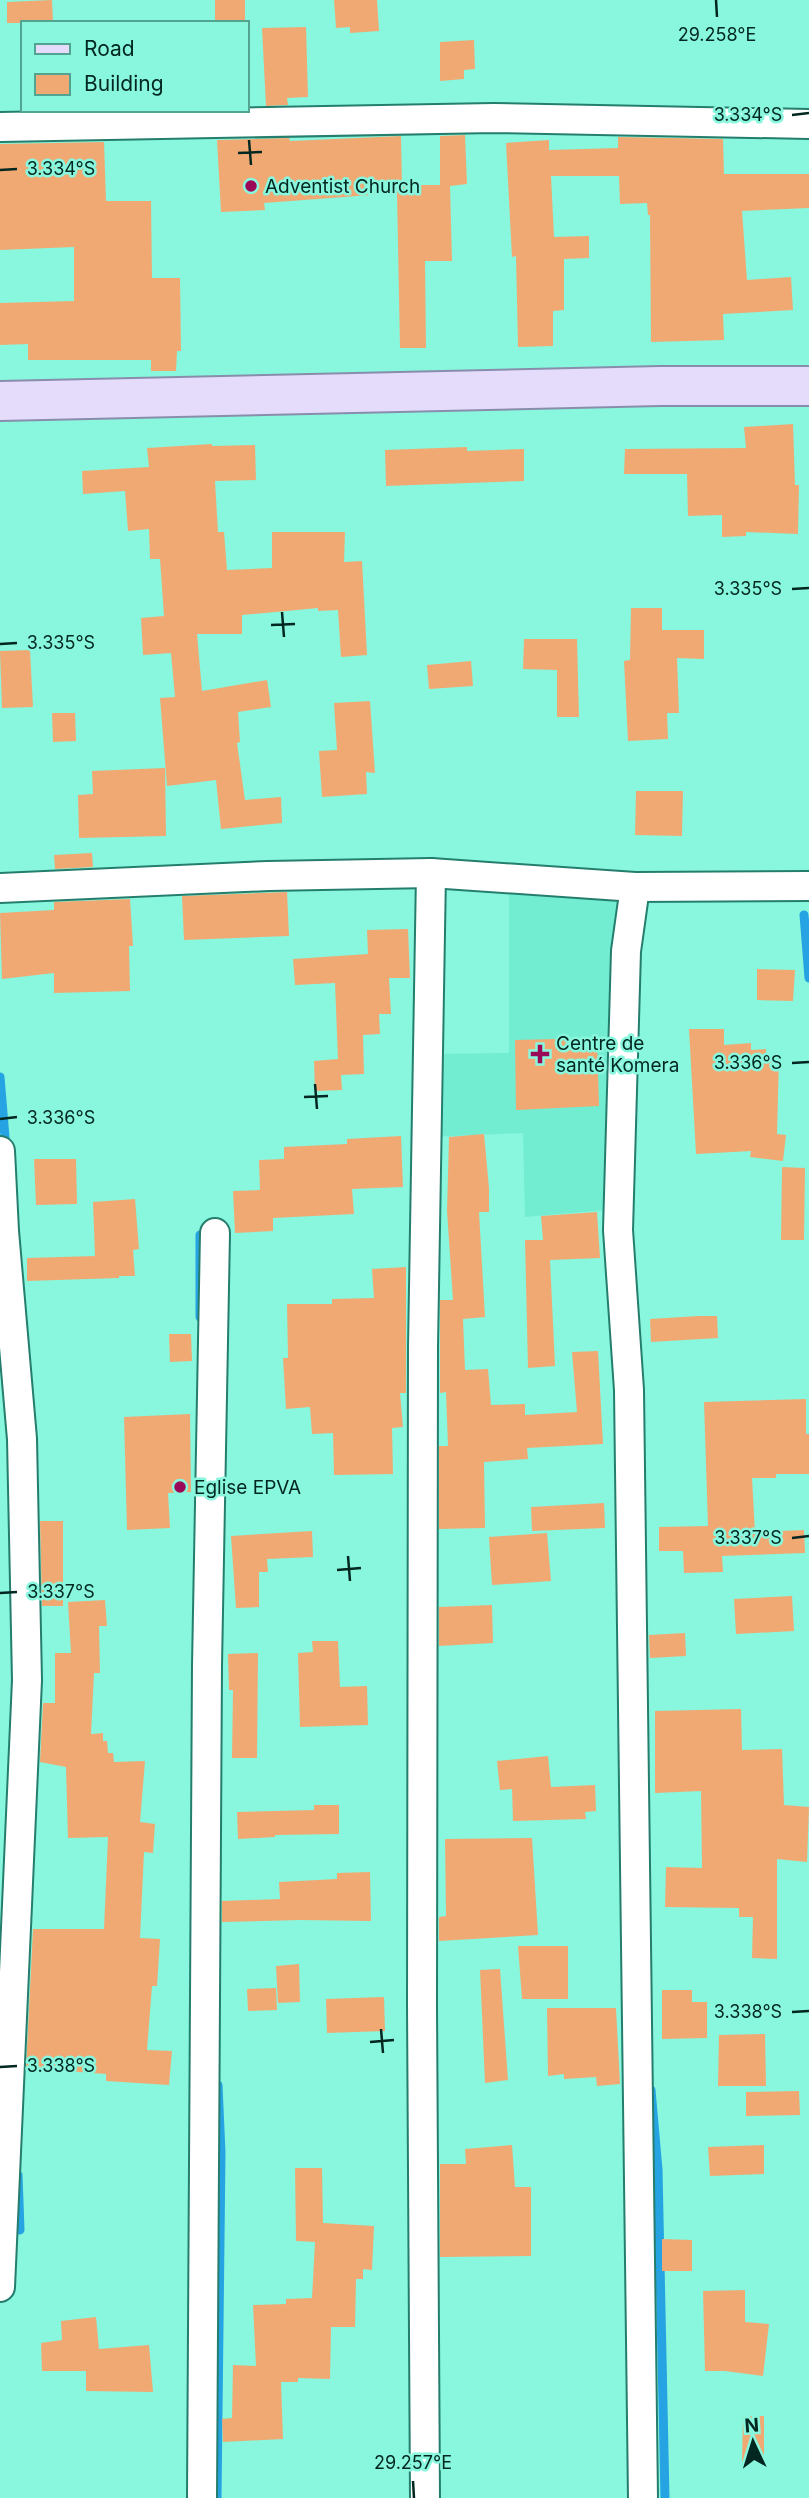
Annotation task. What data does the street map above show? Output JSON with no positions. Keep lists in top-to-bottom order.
{
  "places": {
    "other": ["Adventist Church", "Eglise EPVA"],
    "health": ["Centre de santé Komera"]
  },
  "legend": ["Road", "Building"],
  "north": "top",
  "coordinates": [
    "29.258°E",
    "3.334°S",
    "3.335°S",
    "3.336°S",
    "3.337°S",
    "3.338°S",
    "29.257°E"
  ]
}
